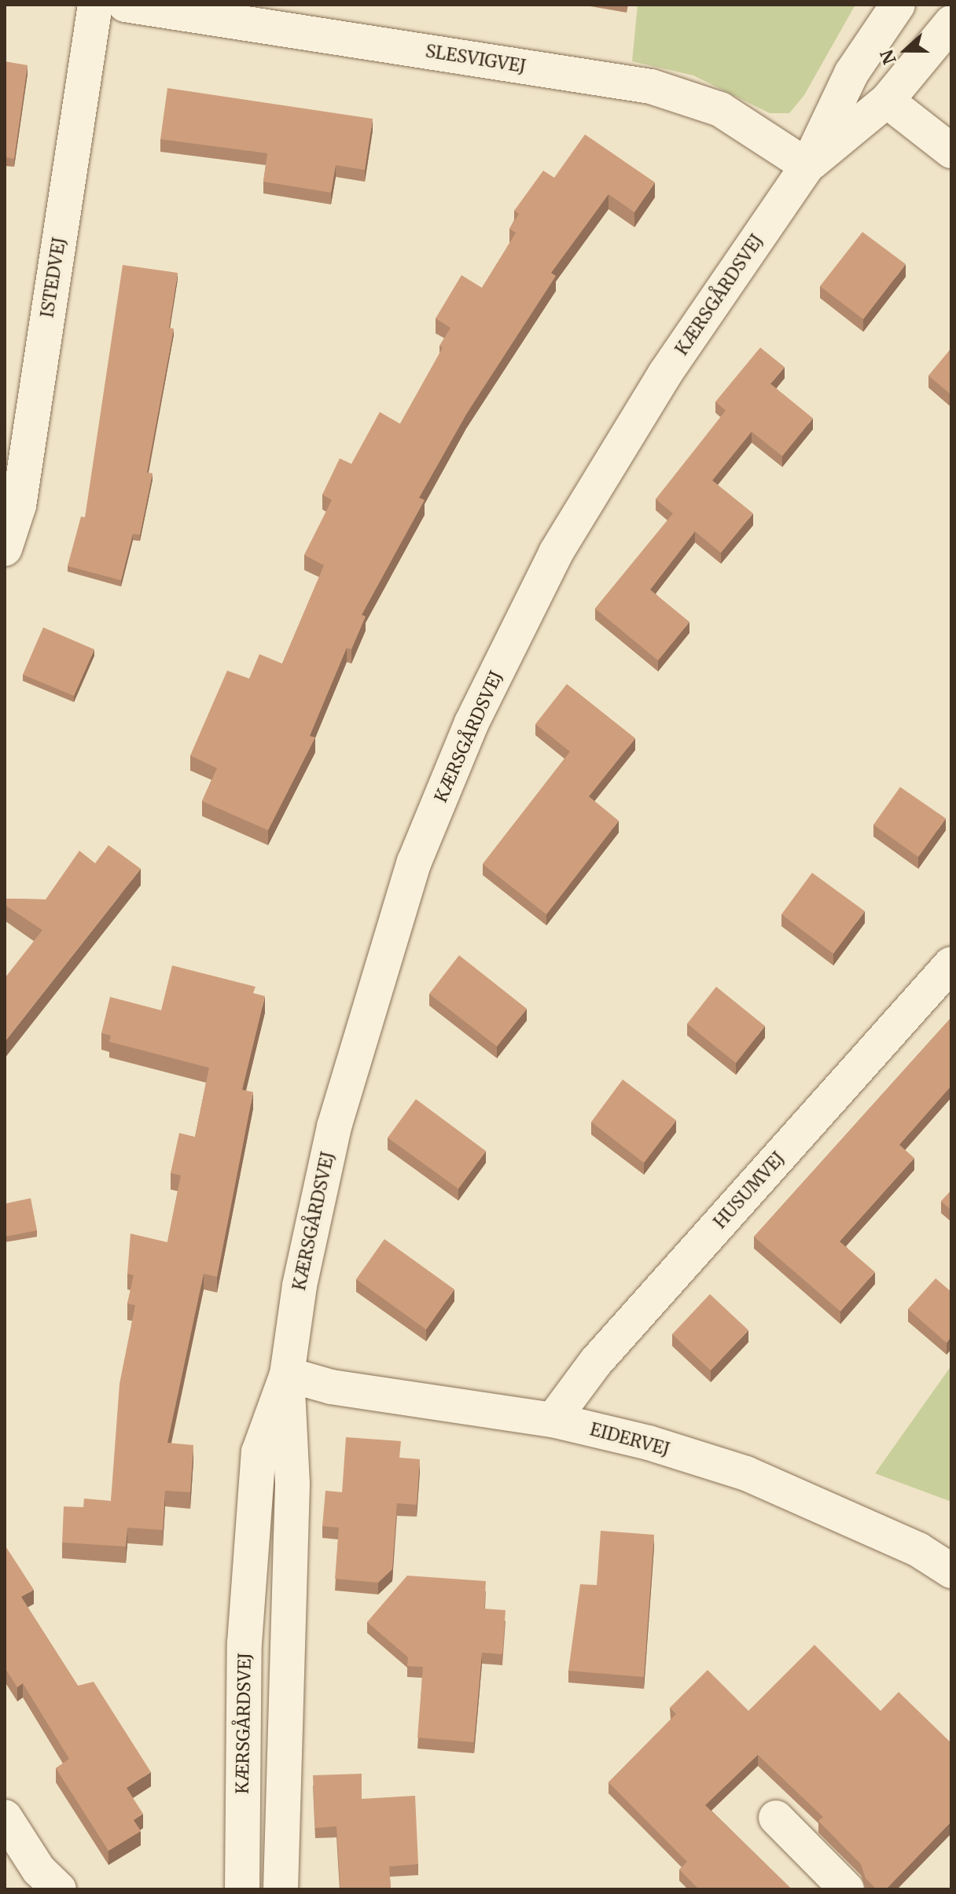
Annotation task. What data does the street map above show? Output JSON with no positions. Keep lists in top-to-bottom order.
{
  "streets": {
    "street": [
      "SLESVIGVEJ",
      "ISTEDVEJ",
      "KÆRSGÅRDSVEJ",
      "HUSUMVEJ",
      "EIDERVEJ"
    ]
  },
  "crossings": [
    ["SLESVIGVEJ", "KÆRSGÅRDSVEJ"],
    ["KÆRSGÅRDSVEJ", "EIDERVEJ"],
    ["HUSUMVEJ", "EIDERVEJ"]
  ],
  "north": "left"
}
